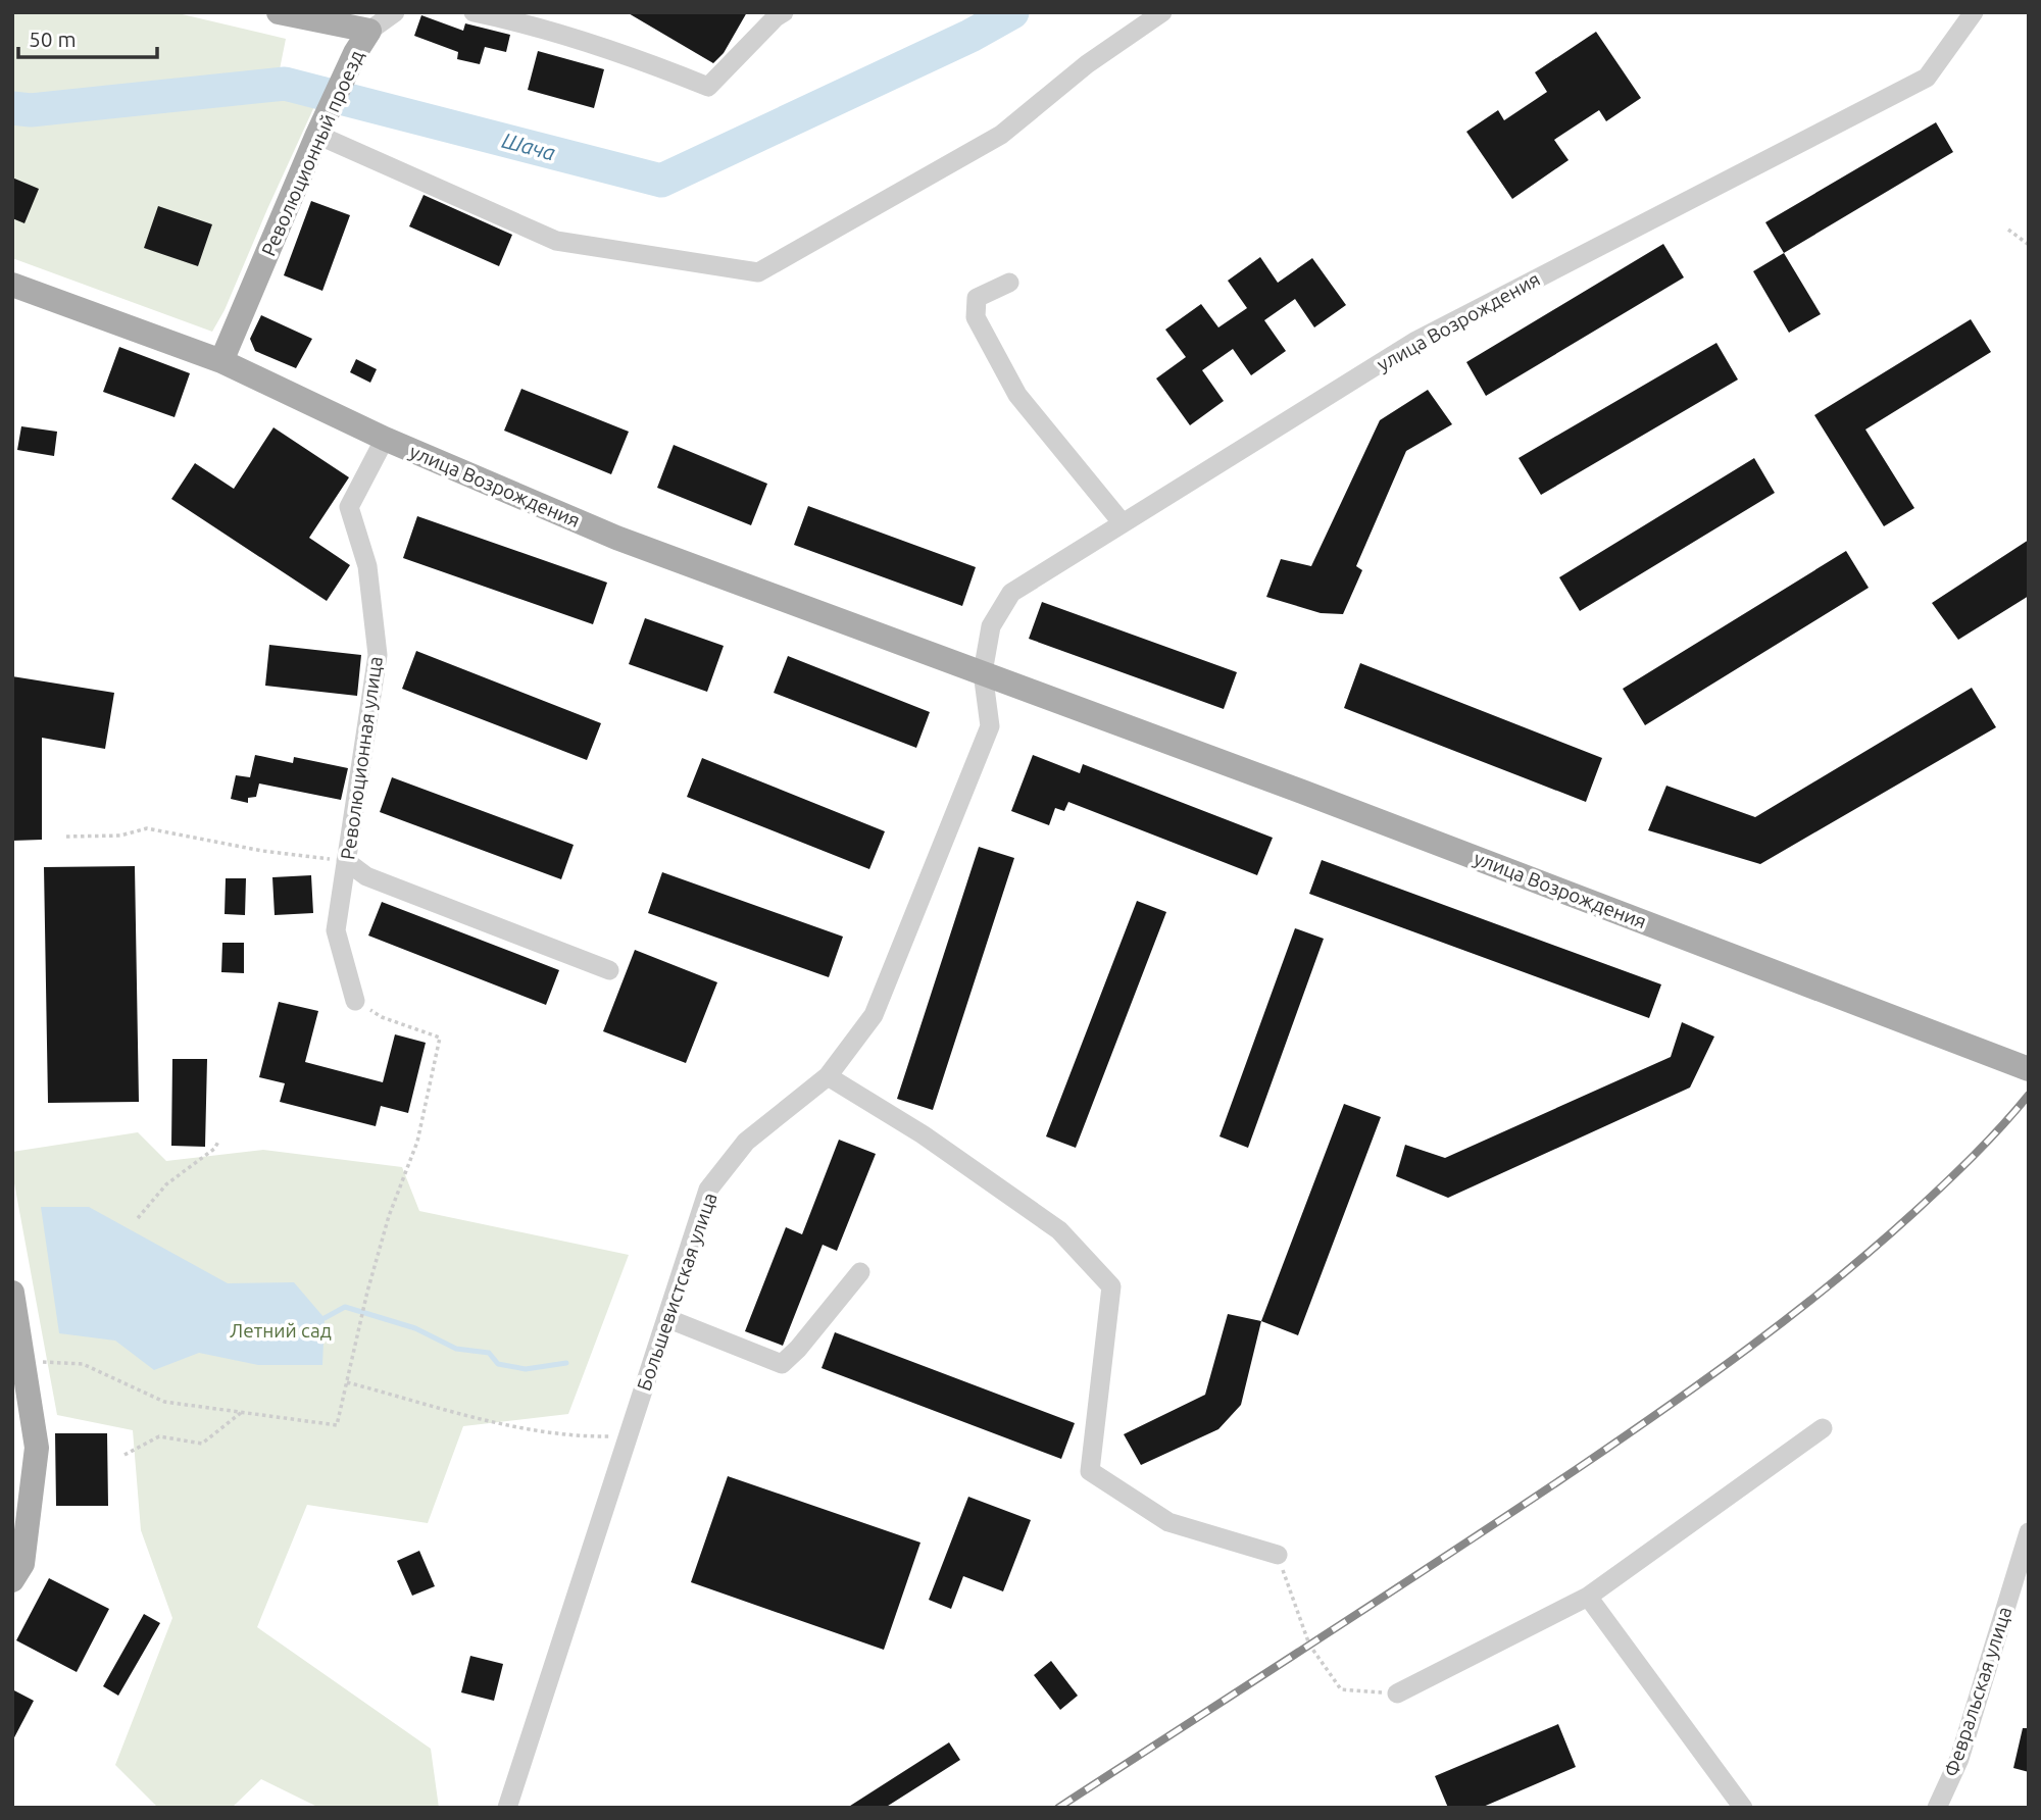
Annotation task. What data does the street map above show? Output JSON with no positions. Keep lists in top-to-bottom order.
{
  "streets": {
    "main road": ["Революционный проезд", "улица Возрождения"],
    "street": ["Революционная улица", "Большевистская улица", "Февральская улица"]
  },
  "crossings": [
    ["Революционный проезд", "улица Возрождения"],
    ["улица Возрождения", "Революционная улица"],
    ["улица Возрождения", "Большевистская улица"]
  ],
  "water": ["Шача"],
  "parks": ["Летний сад"],
  "scale_bar": "50 m"
}
